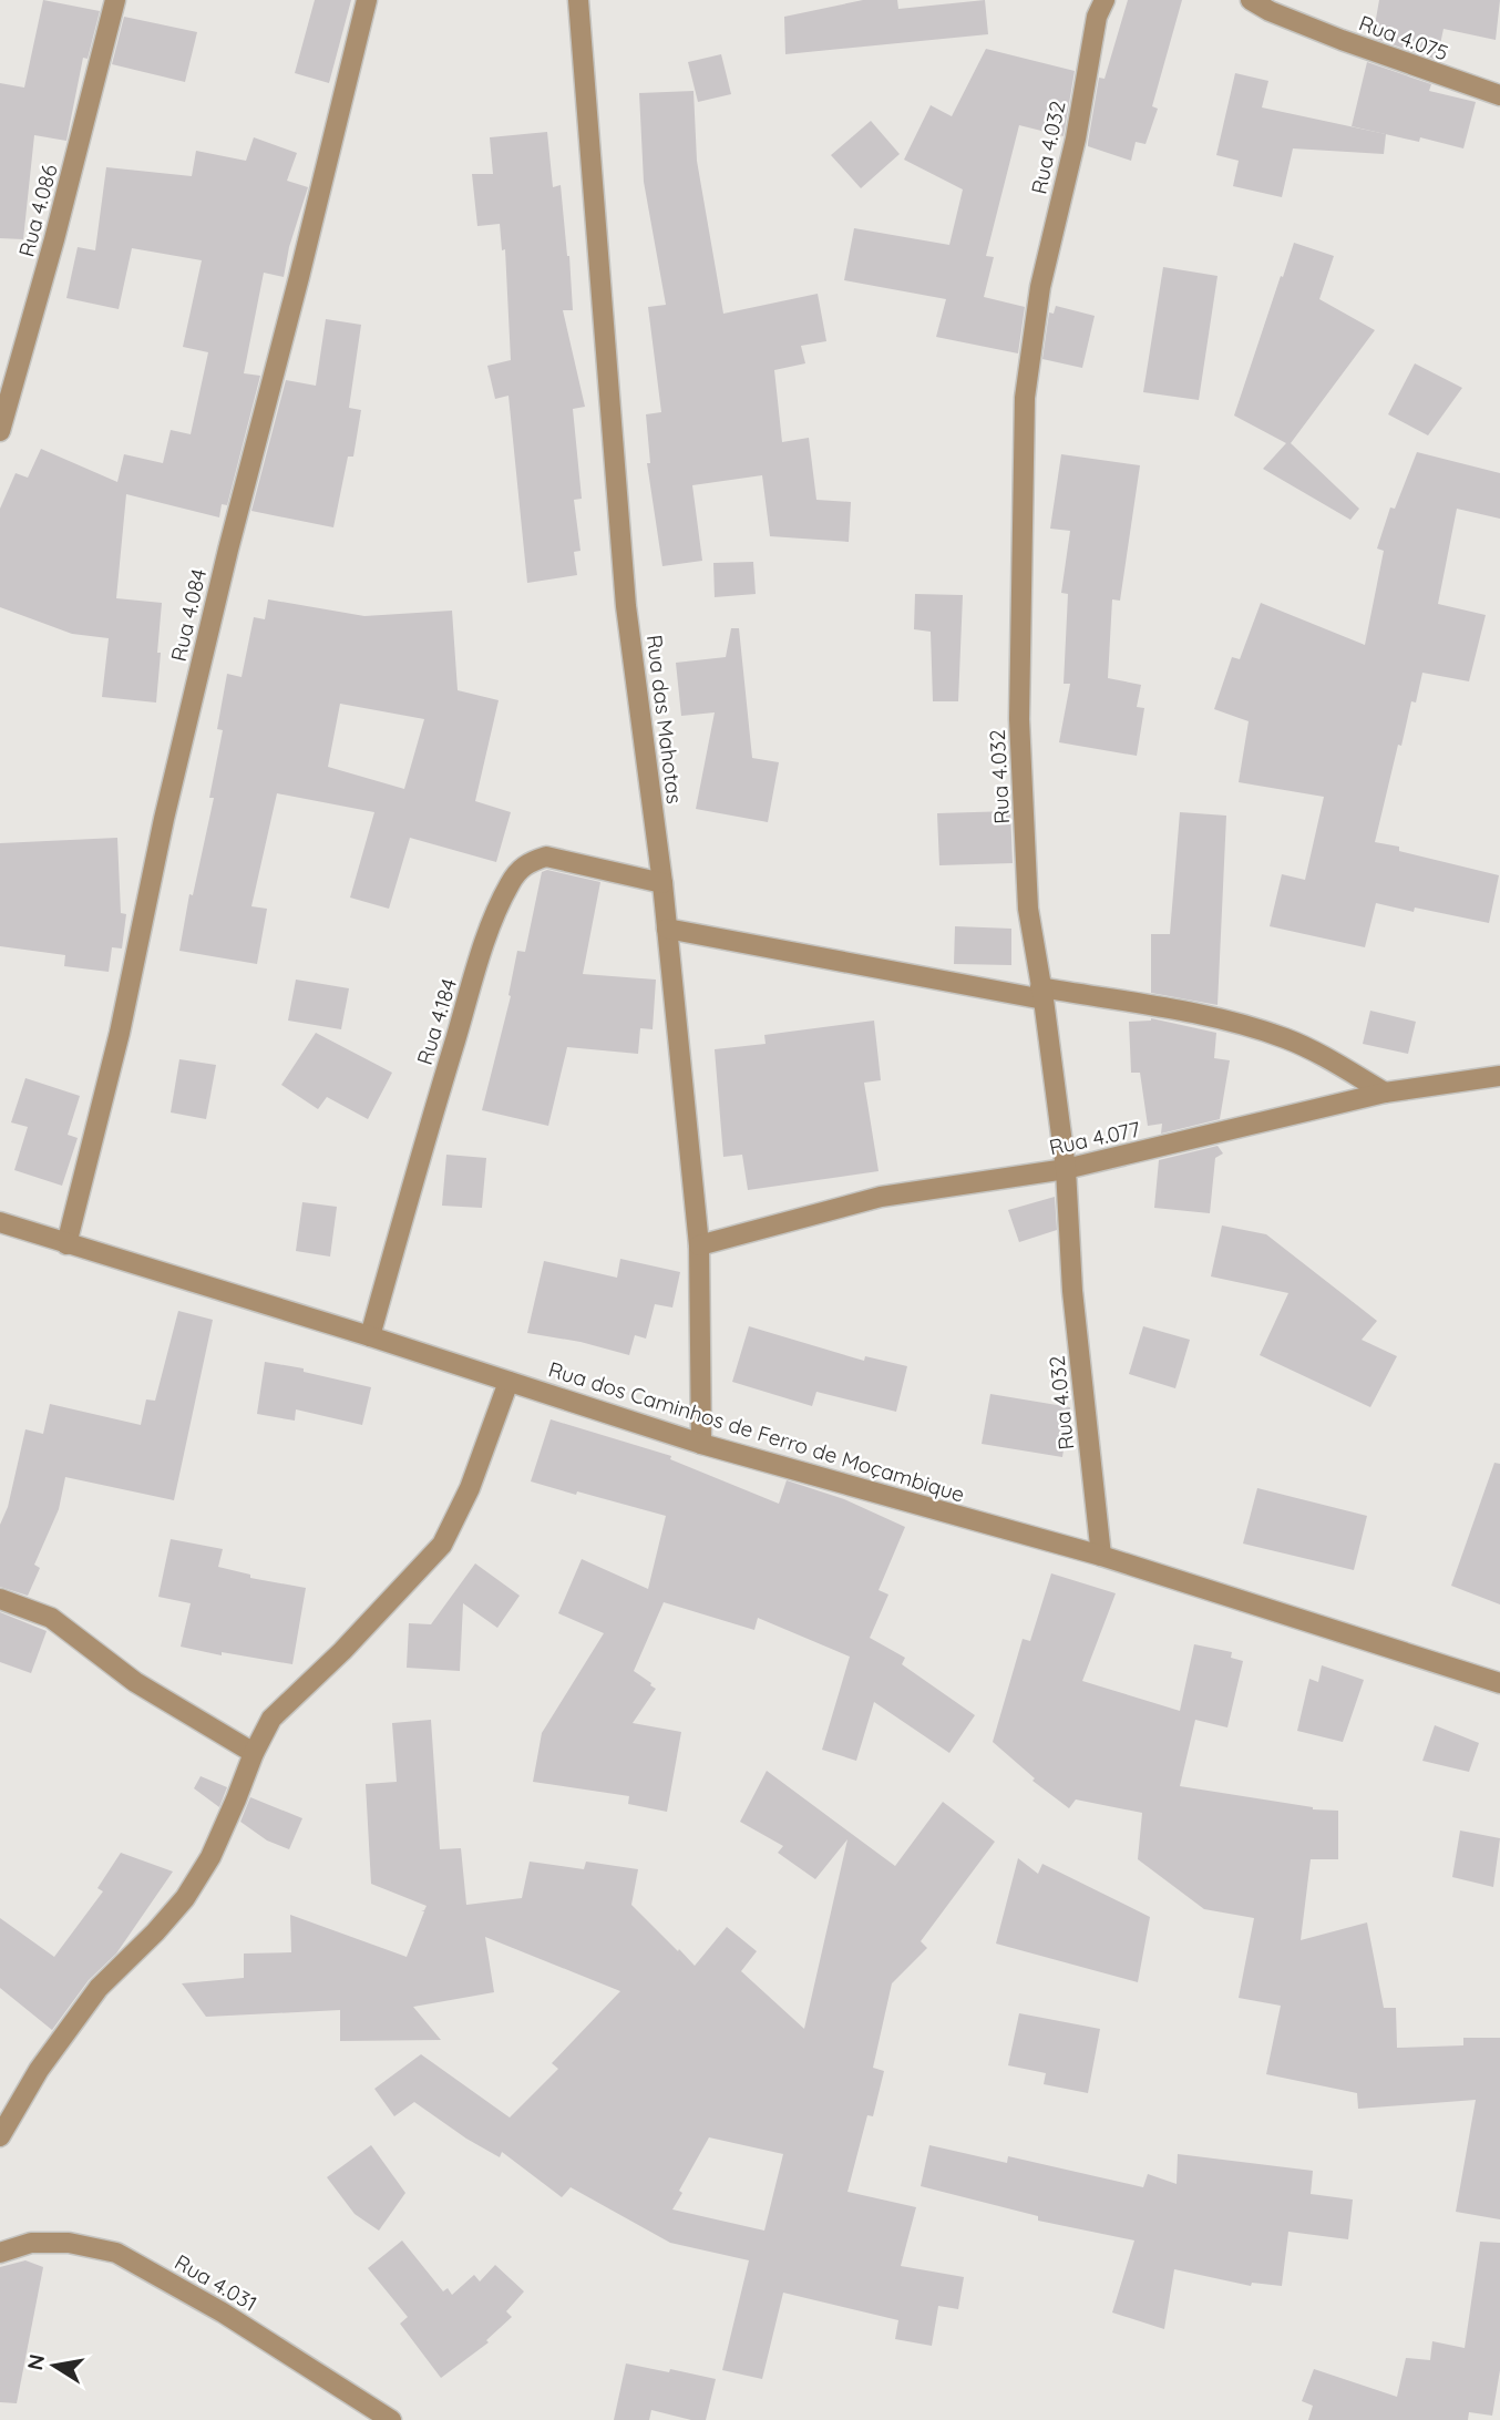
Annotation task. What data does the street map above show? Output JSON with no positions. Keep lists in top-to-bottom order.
{
  "streets": {
    "street": [
      "Rua 4.075",
      "Rua 4.032",
      "Rua 4.086",
      "Rua 4.084",
      "Rua das Mahotas",
      "Rua 4.184",
      "Rua 4.077",
      "Rua dos Caminhos de Ferro de Moçambique",
      "Rua 4.031"
    ]
  },
  "crossings": [
    ["Rua 4.032", "Rua 4.077"],
    ["Rua 4.032", "Rua dos Caminhos de Ferro de Moçambique"],
    ["Rua 4.084", "Rua dos Caminhos de Ferro de Moçambique"],
    ["Rua das Mahotas", "Rua 4.184"],
    ["Rua das Mahotas", "Rua 4.077"],
    ["Rua das Mahotas", "Rua dos Caminhos de Ferro de Moçambique"],
    ["Rua 4.184", "Rua dos Caminhos de Ferro de Moçambique"]
  ],
  "north": "left"
}
